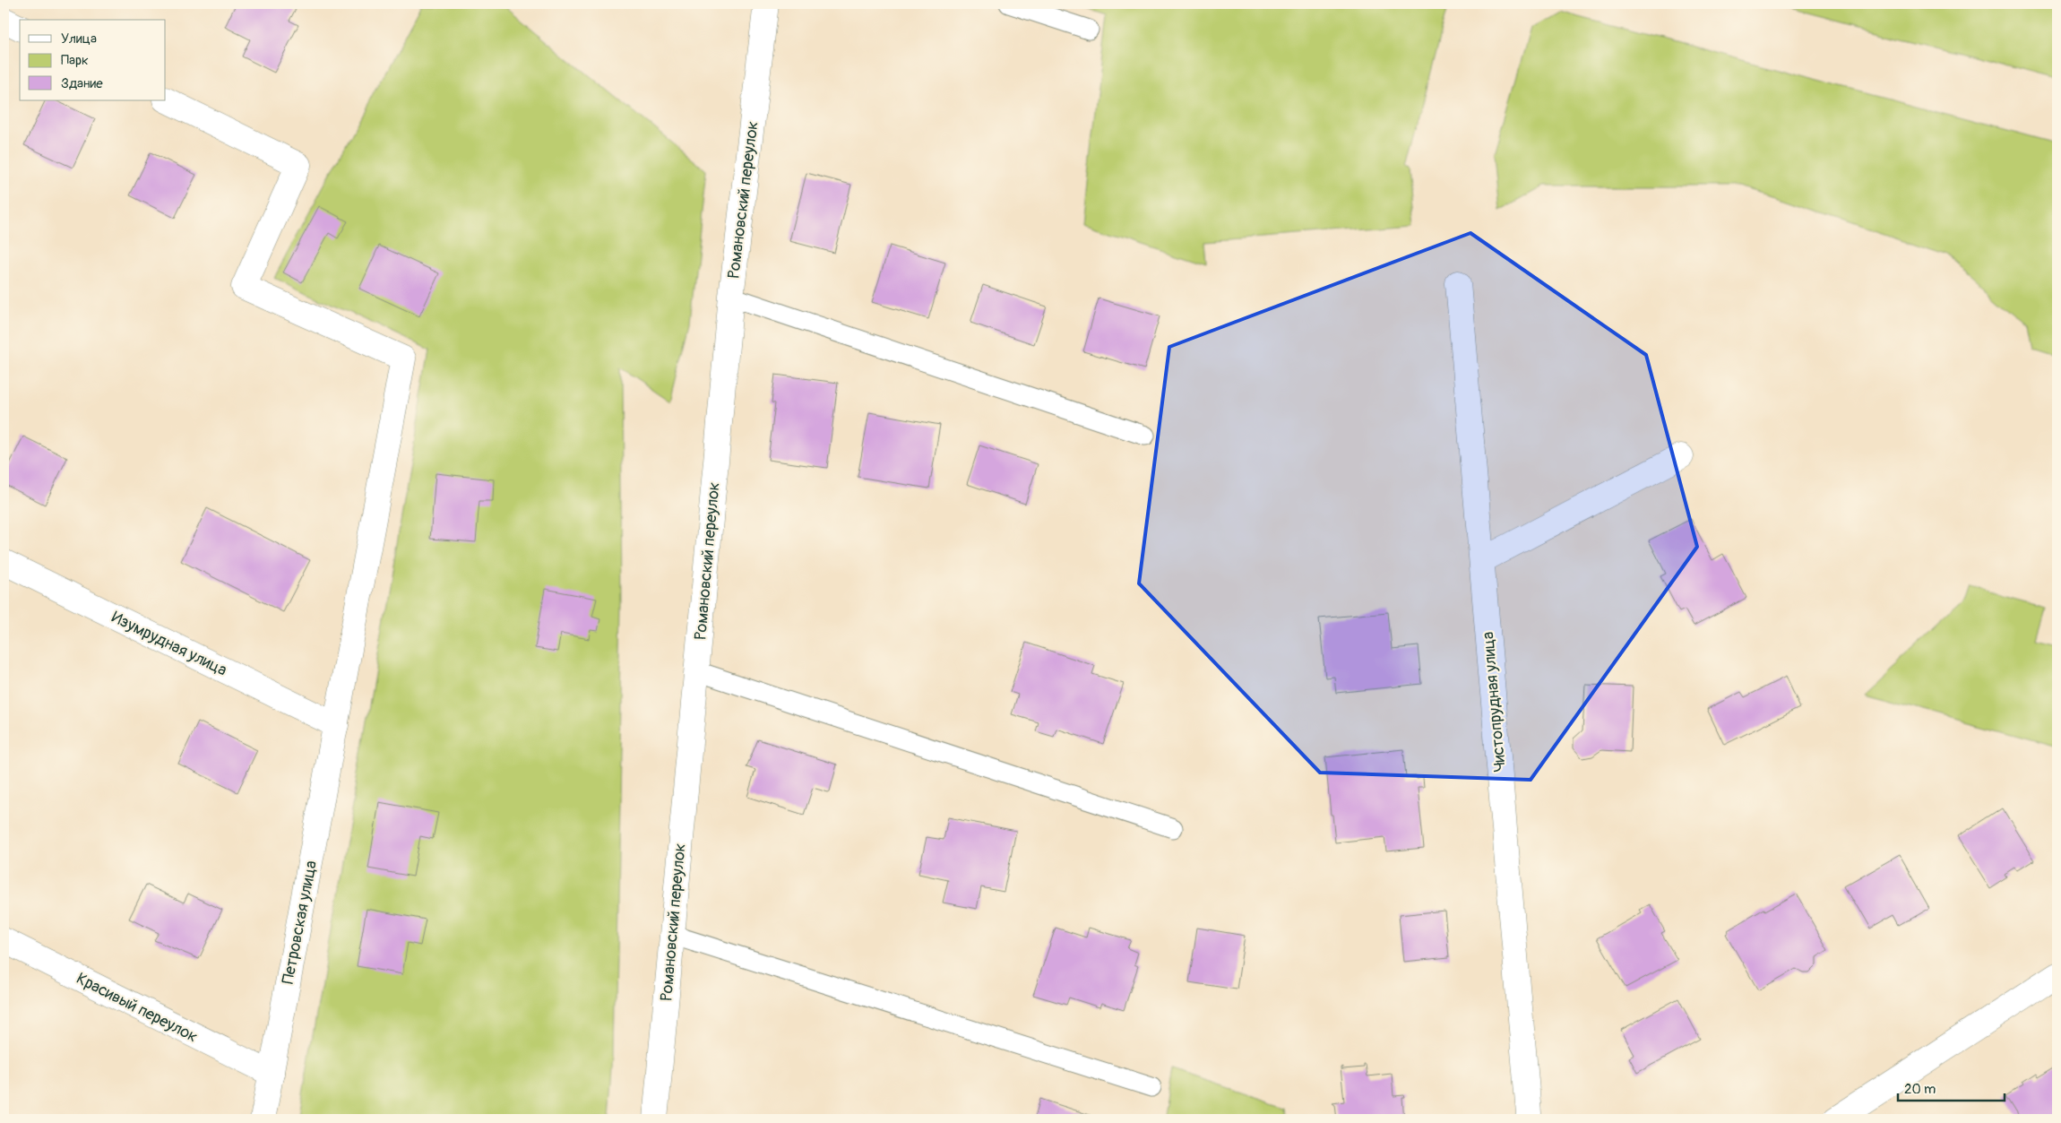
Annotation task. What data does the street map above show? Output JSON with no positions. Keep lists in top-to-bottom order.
{
  "streets": {
    "street": [
      "Романовский переулок",
      "Изумрудная улица",
      "Чистопрудная улица",
      "Петровская улица",
      "Красивый переулок"
    ]
  },
  "crossings": [
    ["Изумрудная улица", "Петровская улица"],
    ["Петровская улица", "Красивый переулок"]
  ],
  "legend": ["Улица", "Парк", "Здание"],
  "scale_bar": "20 m"
}
